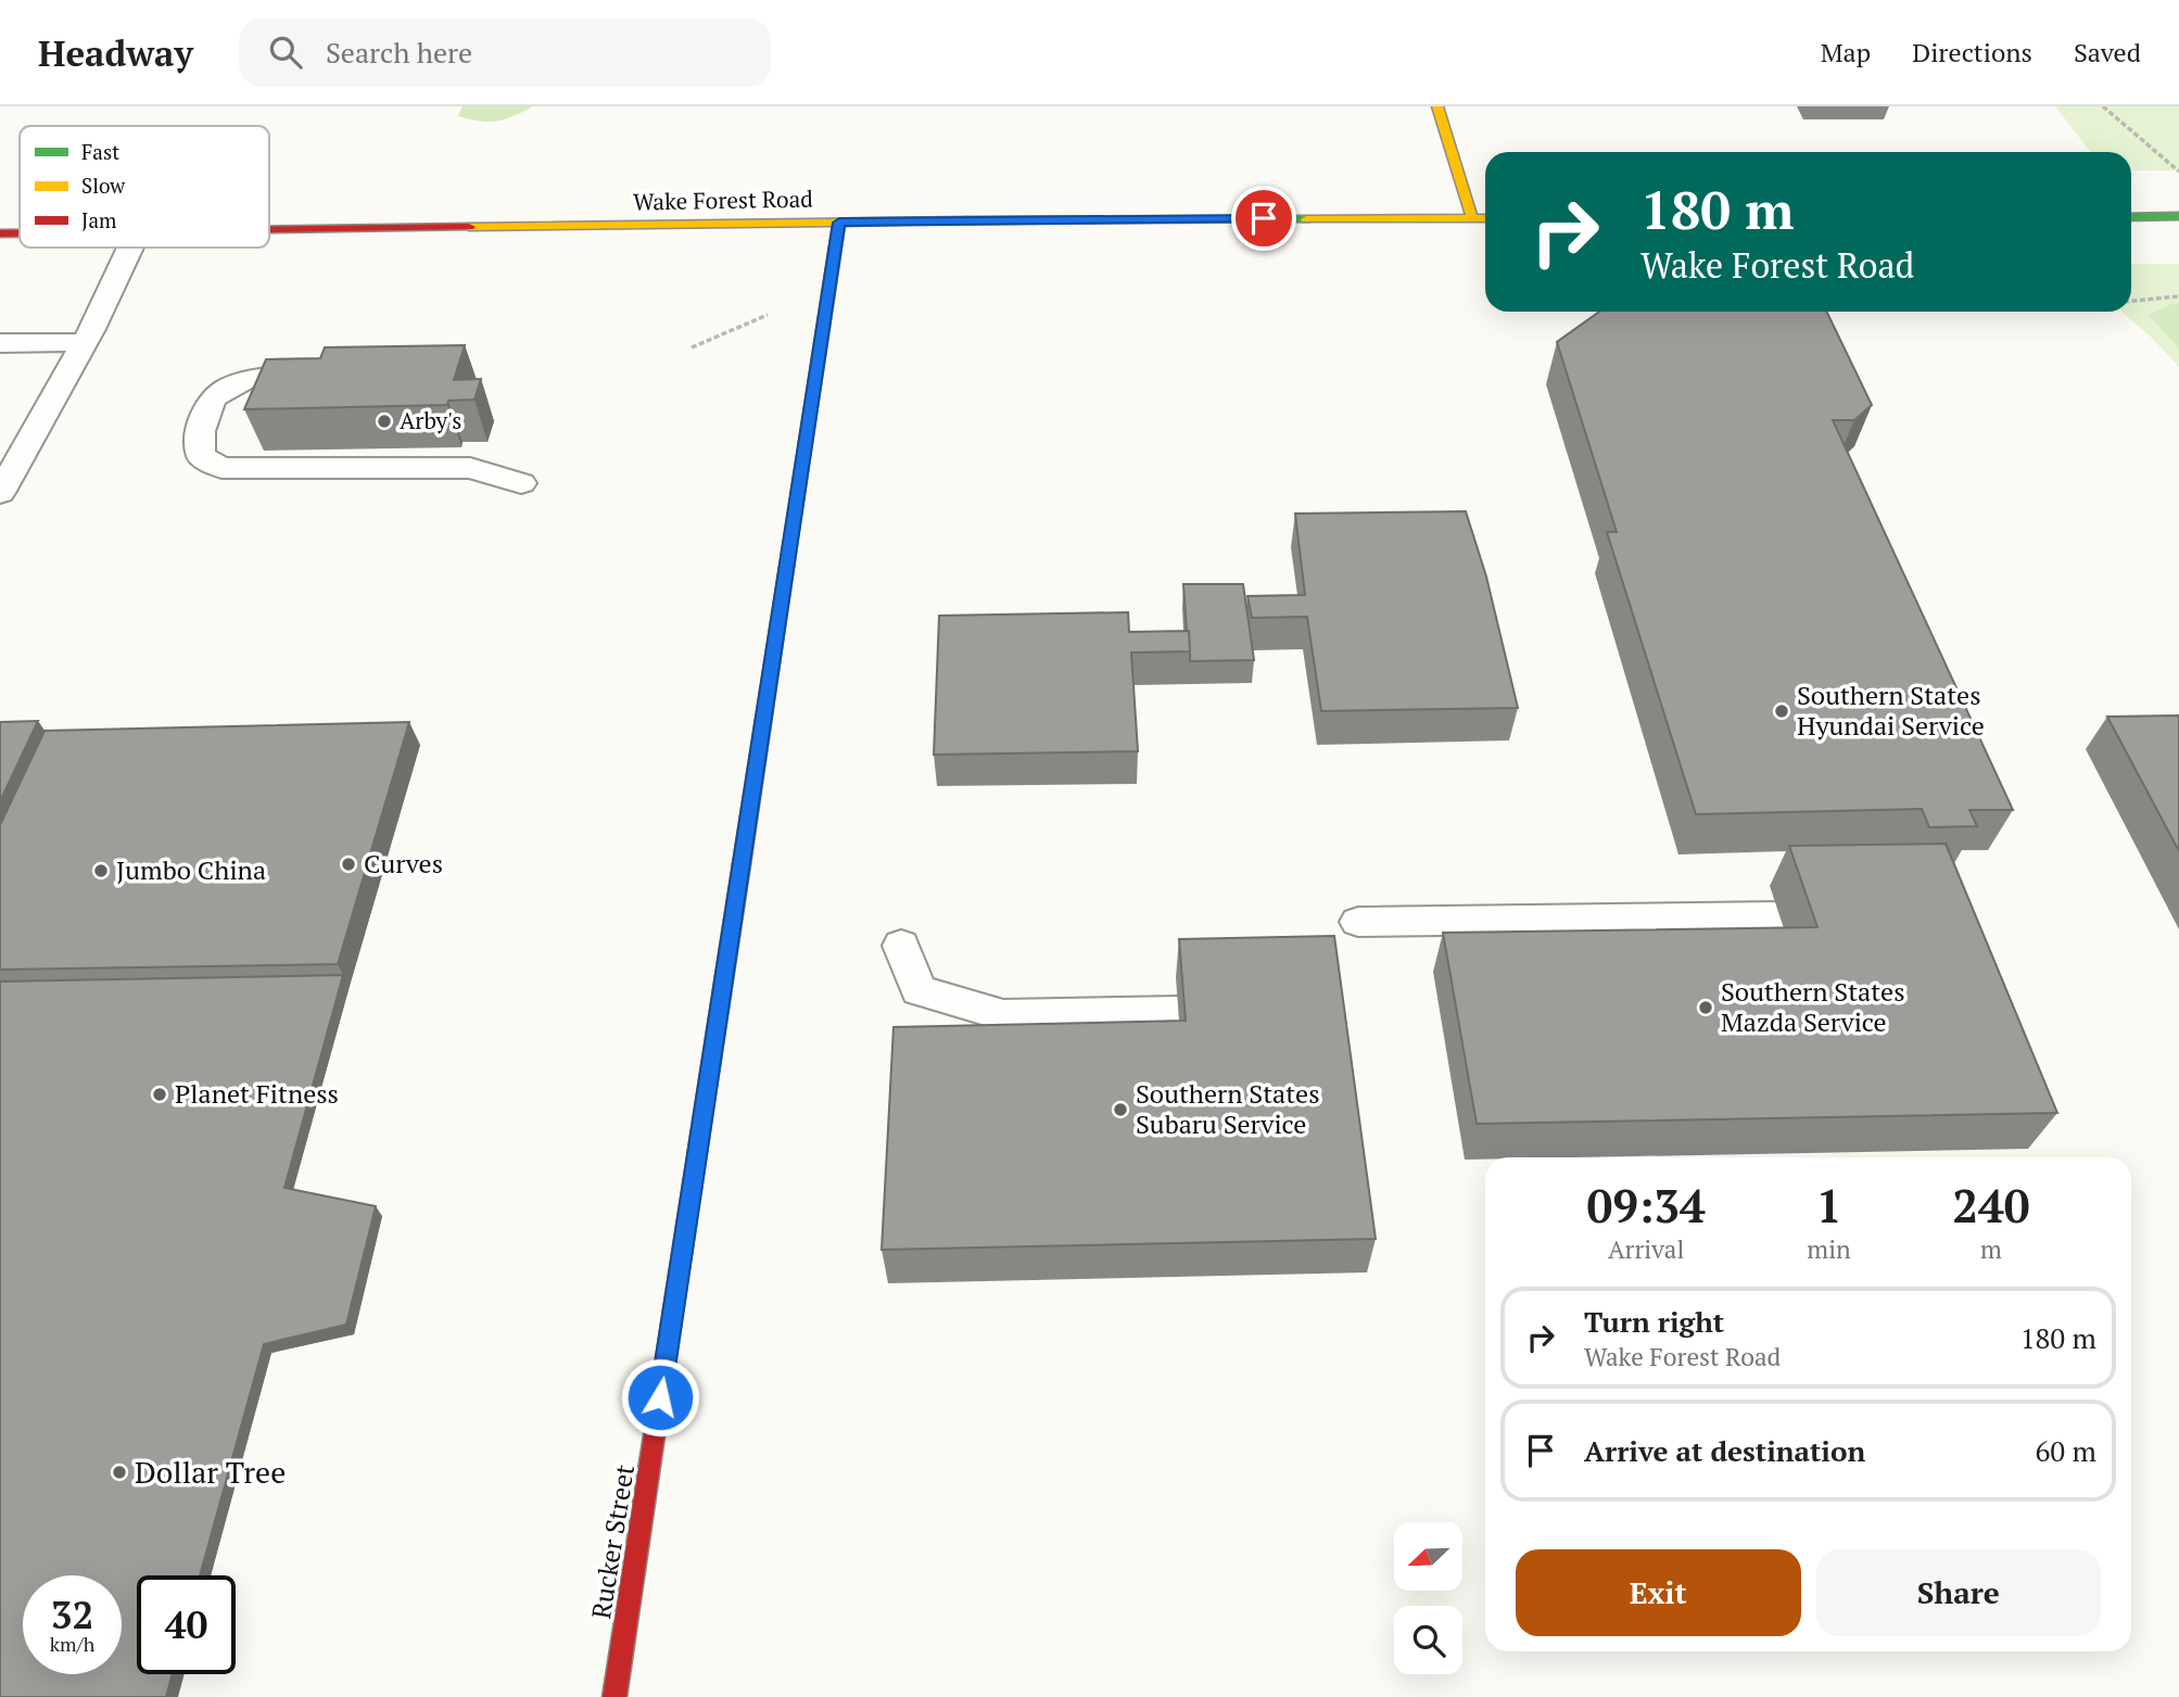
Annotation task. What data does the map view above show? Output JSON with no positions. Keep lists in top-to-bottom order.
{
  "streets": {
    "street": ["Wake Forest Road", "Rucker Street"]
  },
  "crossings": [
    ["Wake Forest Road", "Rucker Street"]
  ],
  "places": [
    "Arby's",
    "Southern States Hyundai Service",
    "Curves",
    "Jumbo China",
    "Southern States Mazda Service",
    "Planet Fitness",
    "Southern States Subaru Service",
    "Dollar Tree"
  ],
  "legend": ["Fast", "Slow", "Jam"],
  "north": "bottom left",
  "page": {
    "header": "Headway",
    "search": "Search here",
    "nav": ["Map", "Directions", "Saved"],
    "turn": ["180 m", "Wake Forest Road"],
    "eta": [
      "09:34",
      "Arrival",
      "1",
      "min",
      "240",
      "m"
    ],
    "list": [
      {
        "name": "Turn right",
        "note": "Wake Forest Road",
        "value": "180 m"
      },
      {
        "name": "Arrive at destination",
        "value": "60 m"
      }
    ],
    "buttons": ["Exit", "Share"],
    "speed": "32 km/h",
    "limit": "40"
  }
}
